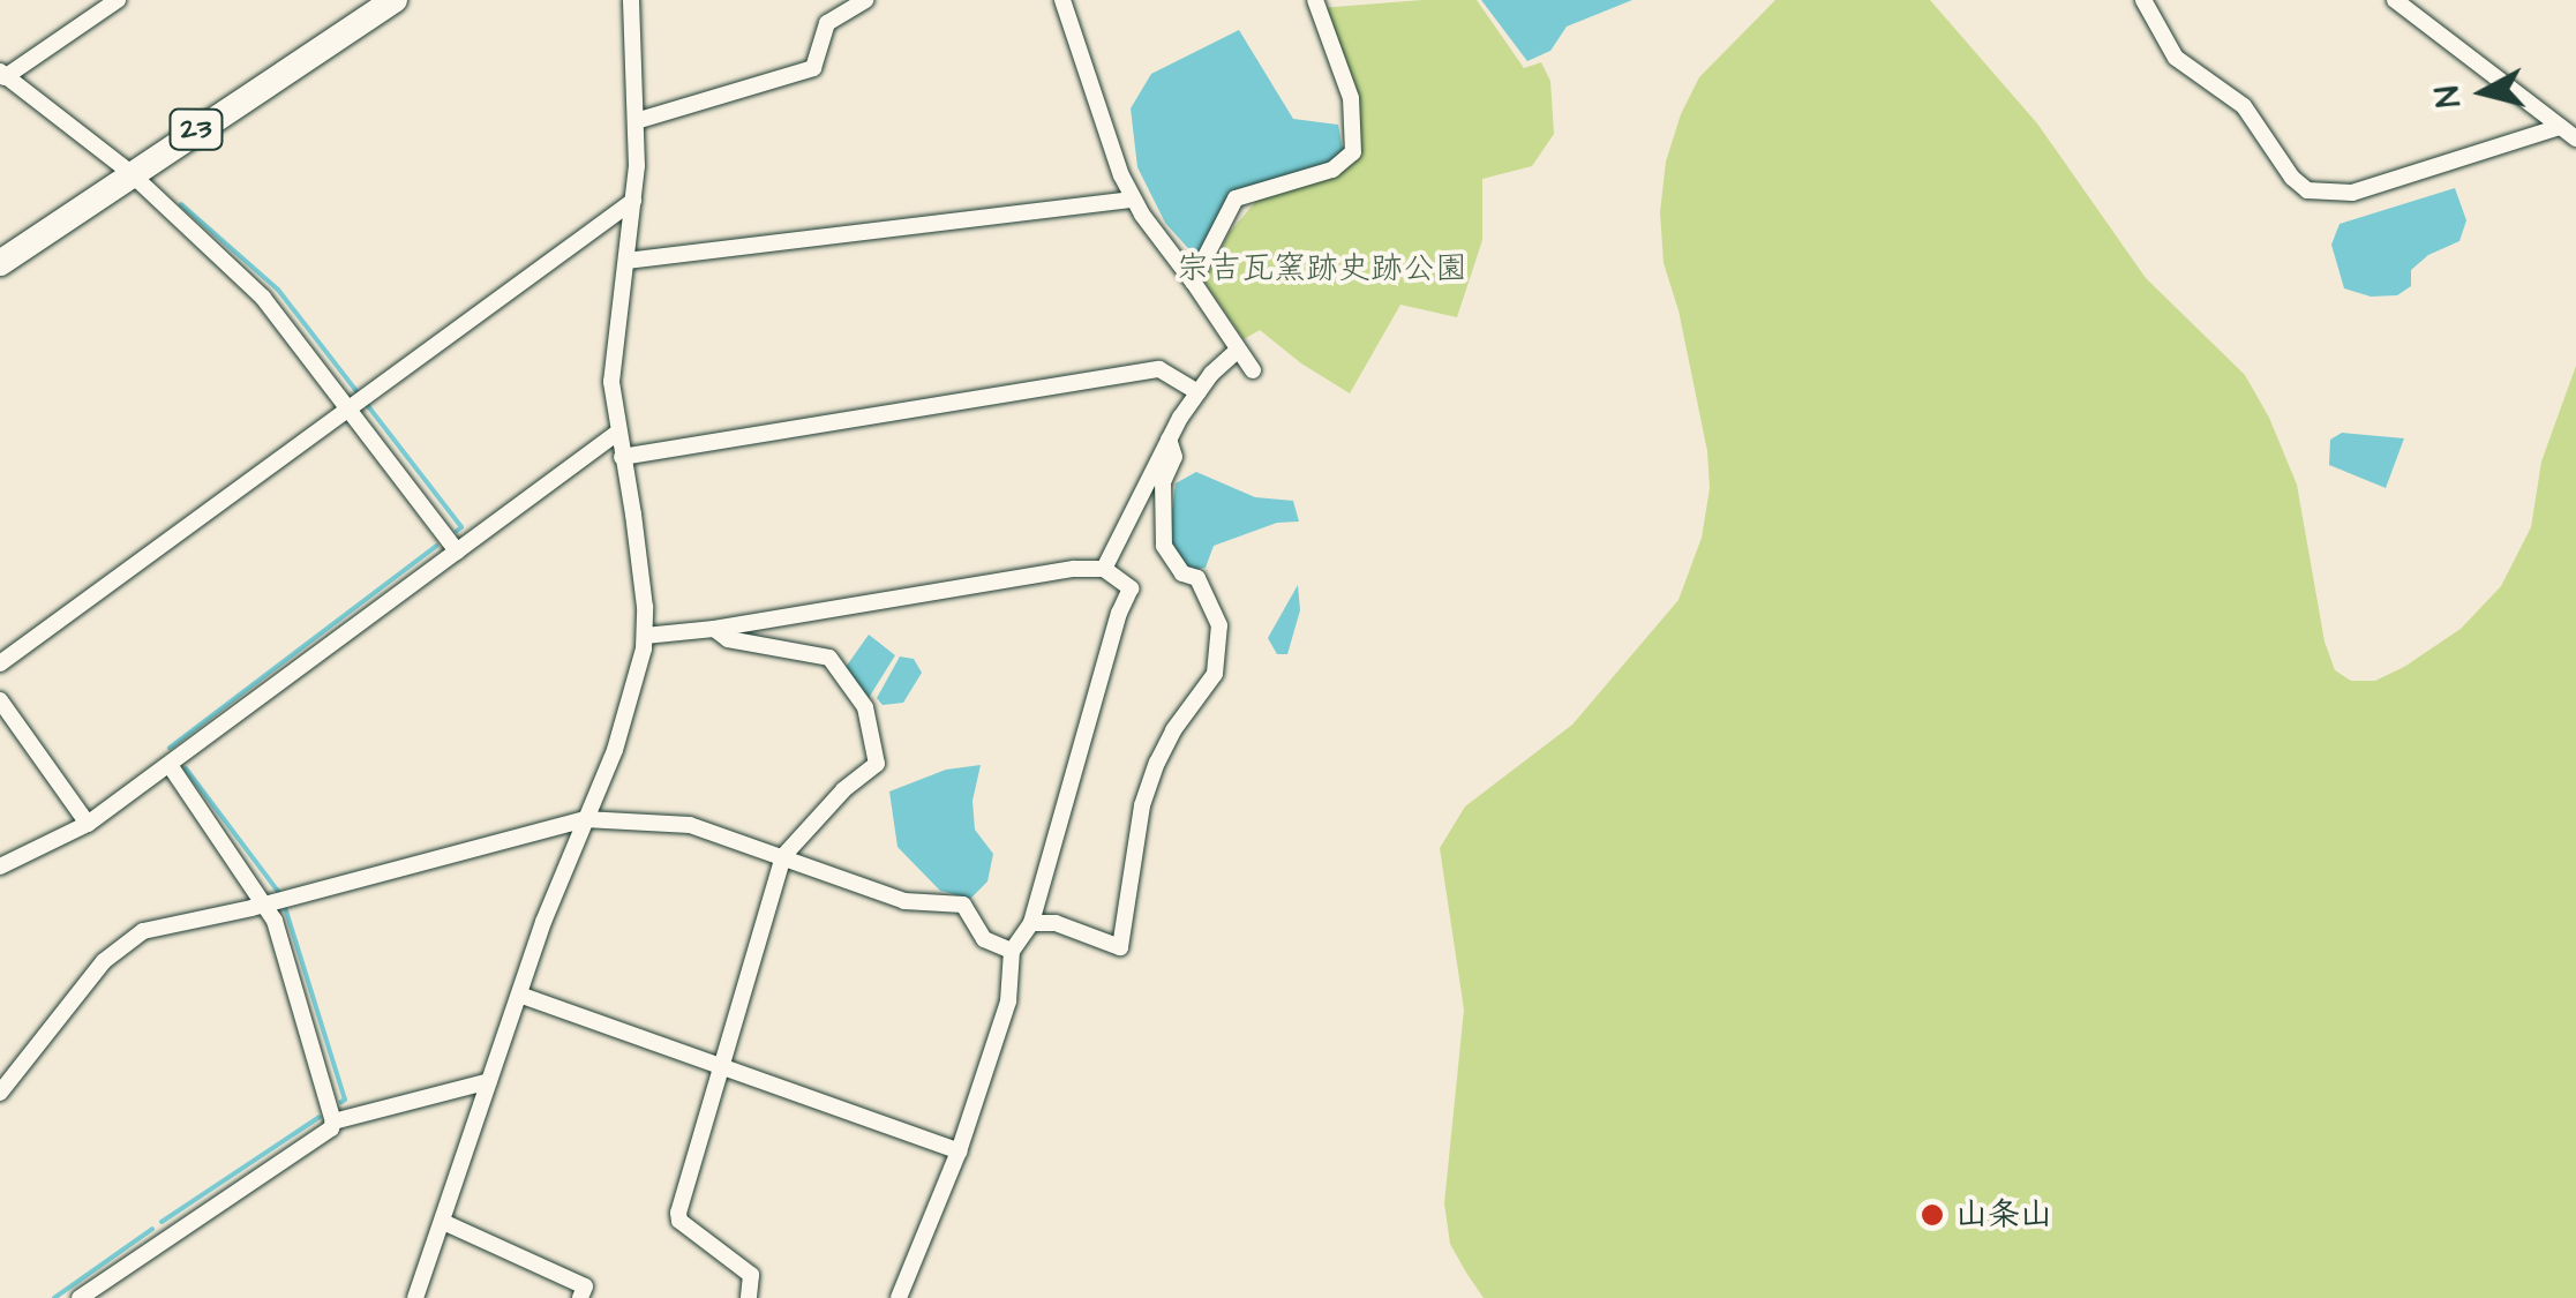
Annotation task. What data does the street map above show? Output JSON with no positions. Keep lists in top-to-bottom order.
{
  "streets": {
    "main road": ["23"]
  },
  "parks": ["宗吉瓦窯跡史跡公園"],
  "places": ["山条山"],
  "north": "left"
}
